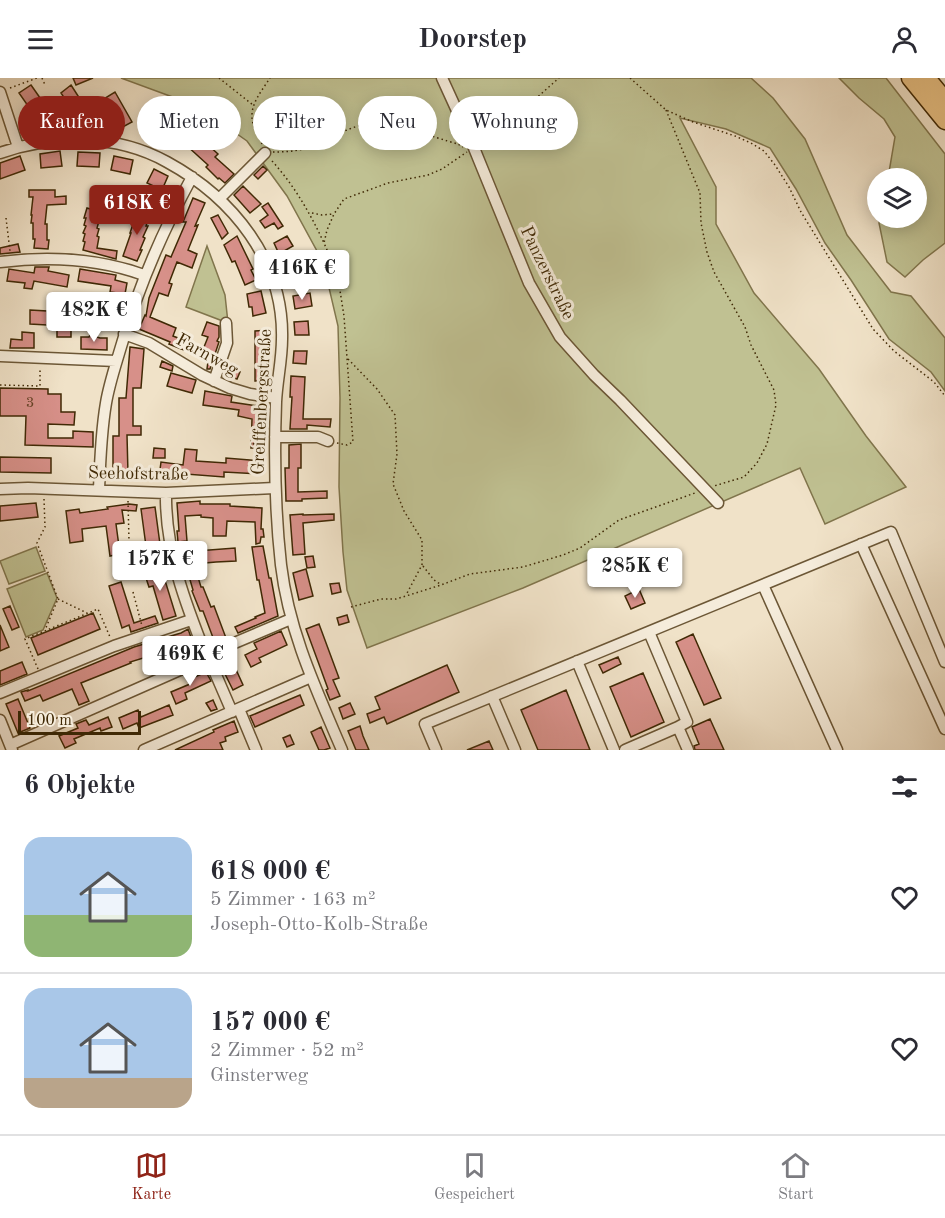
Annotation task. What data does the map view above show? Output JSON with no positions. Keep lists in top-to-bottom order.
{
  "streets": {
    "street": [
      "Panzerstraße",
      "Farnweg",
      "Greiffenbergstraße",
      "Seehofstraße"
    ]
  },
  "crossings": [
    ["Farnweg", "Greiffenbergstraße"],
    ["Greiffenbergstraße", "Seehofstraße"]
  ],
  "house_numbers": ["3"],
  "scale_bar": "100 m",
  "page": {
    "header": "Doorstep",
    "chip": [
      "Kaufen",
      "Mieten",
      "Filter",
      "Neu",
      "Wohnung"
    ],
    "price": [
      "618K €",
      "416K €",
      "482K €",
      "157K €",
      "285K €",
      "469K €"
    ],
    "scale": "100 m",
    "heading": "6 Objekte",
    "list": [
      {
        "name": "618 000 €",
        "note": "5 Zimmer · 163 m² · Joseph-Otto-Kolb-Straße"
      },
      {
        "name": "157 000 €",
        "note": "2 Zimmer · 52 m² · Ginsterweg"
      }
    ],
    "tabs": ["Karte", "Gespeichert", "Start"]
  }
}
